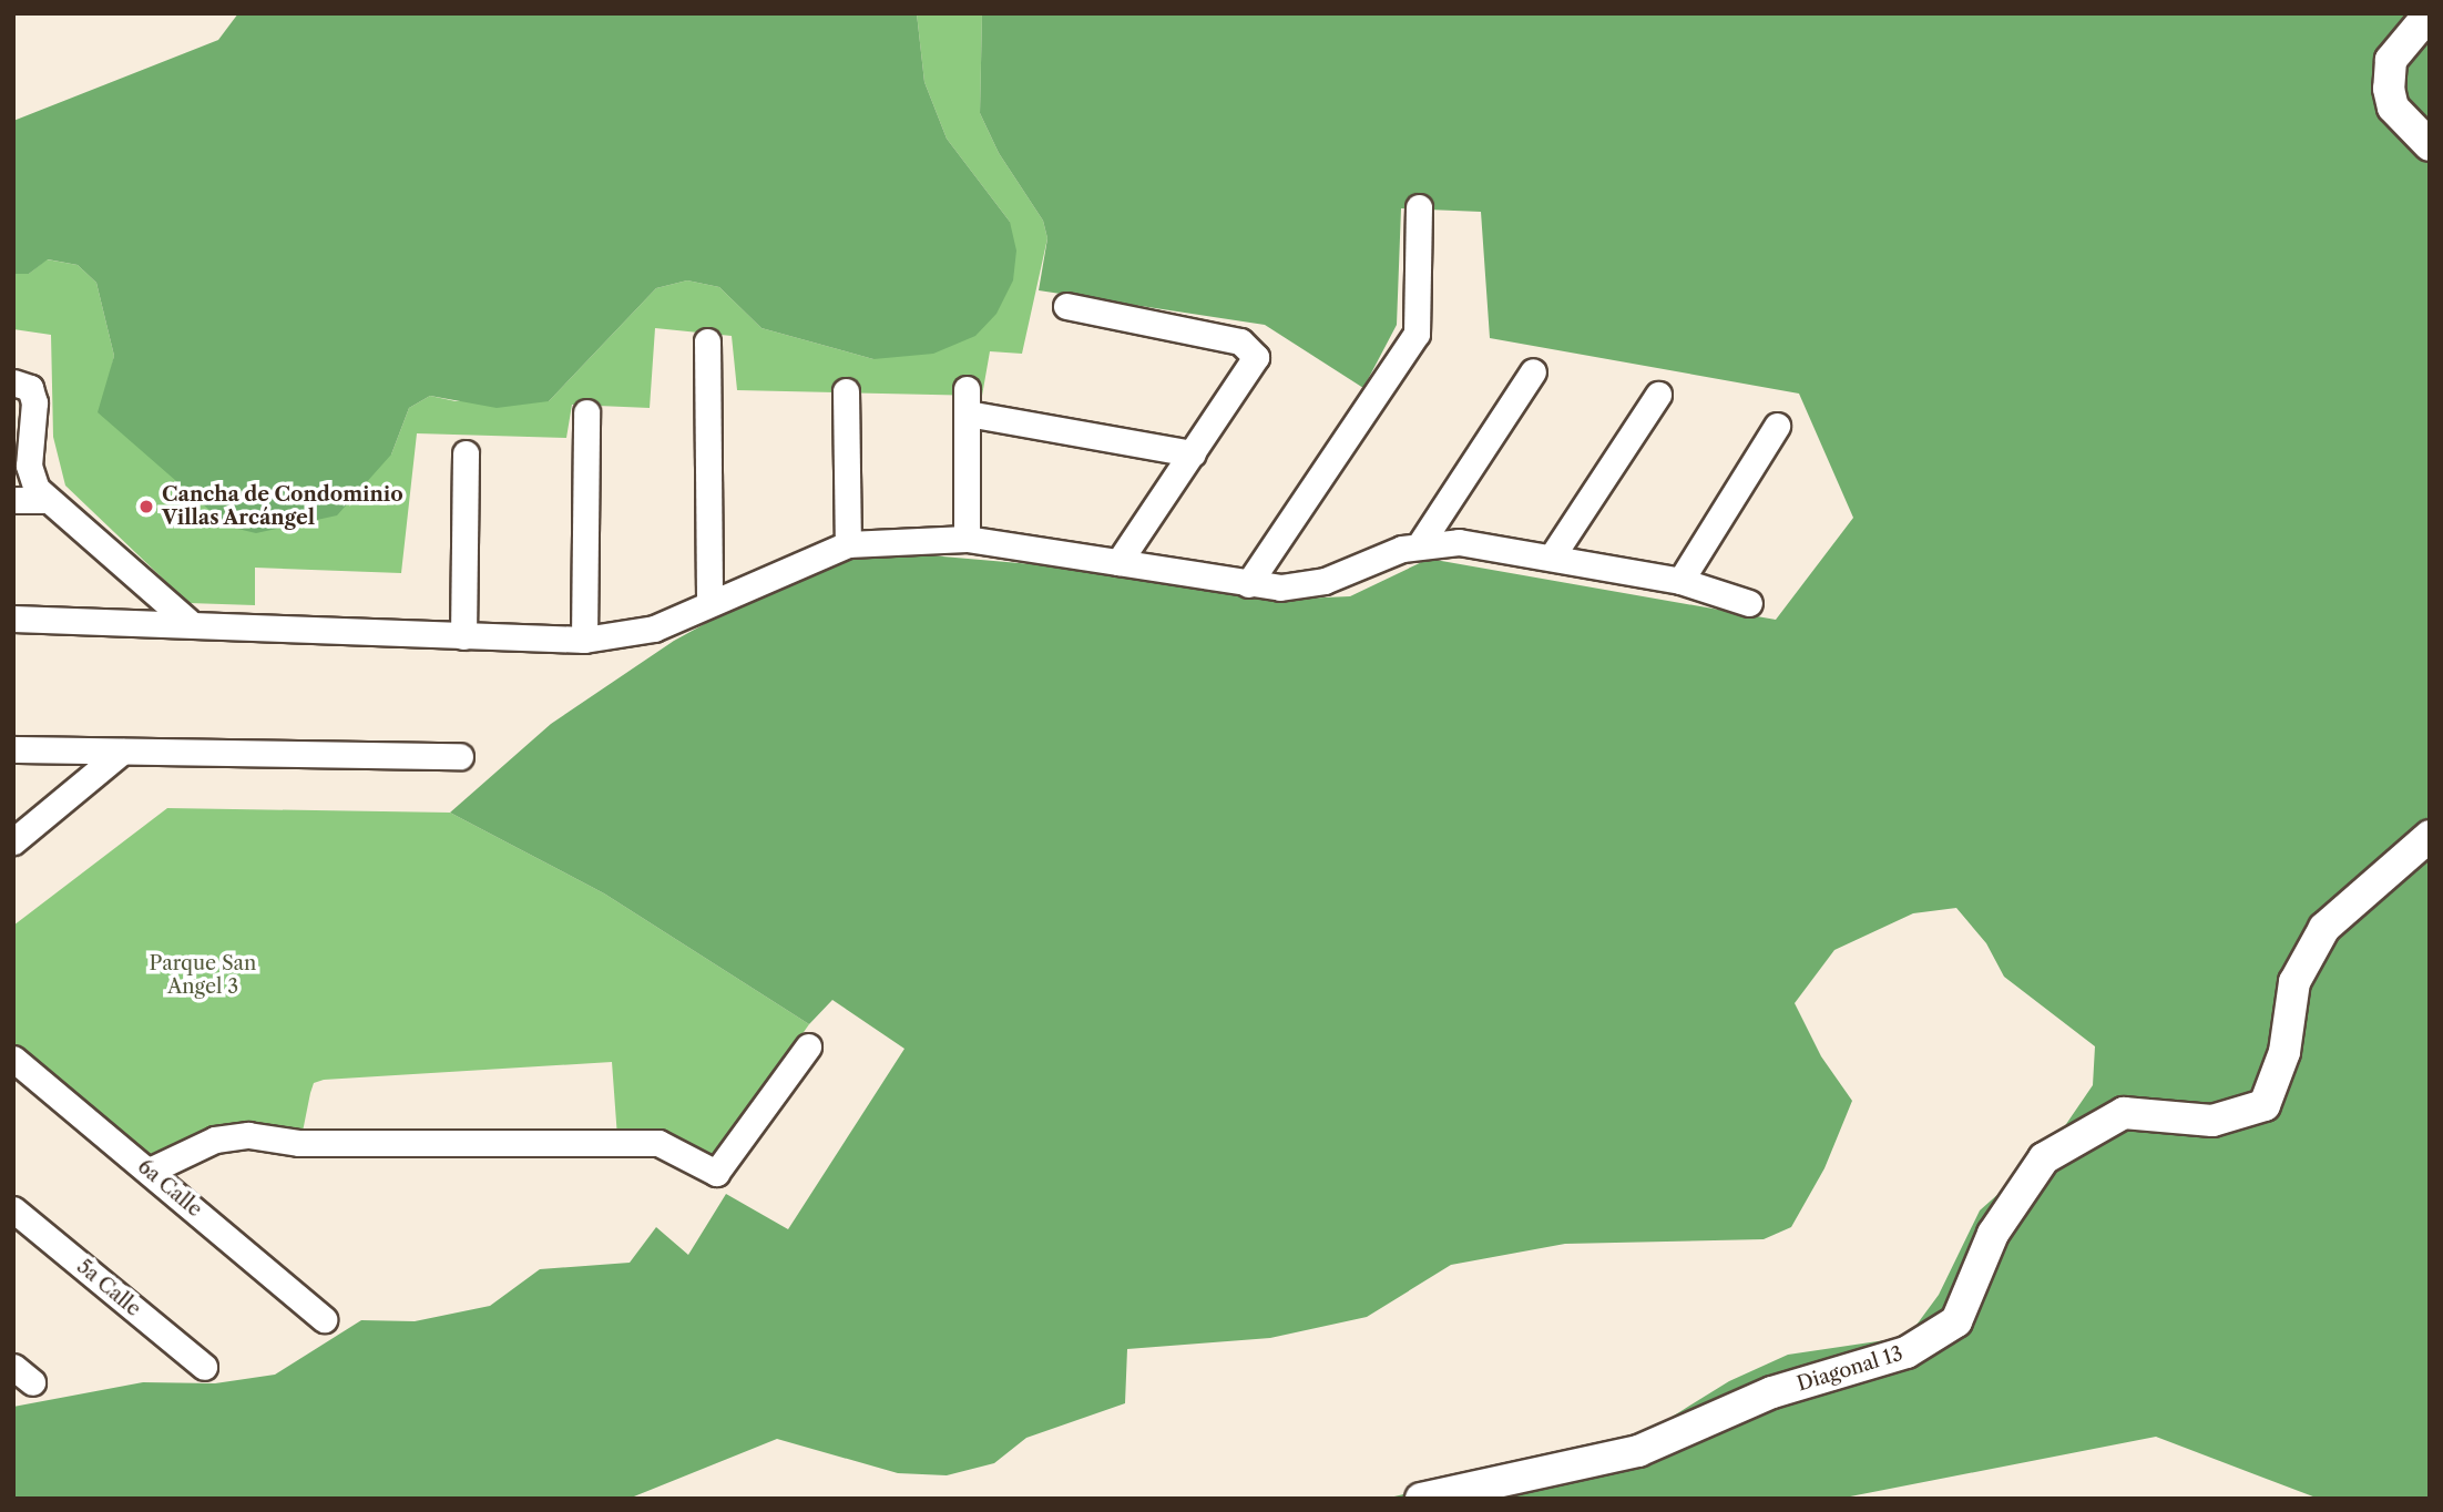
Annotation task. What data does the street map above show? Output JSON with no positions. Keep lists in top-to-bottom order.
{
  "streets": {
    "street": ["6a Calle", "5a Calle", "Diagonal 13"]
  },
  "parks": ["Parque San Angel 3"],
  "places": ["Cancha de Condominio Villas Arcángel"]
}
